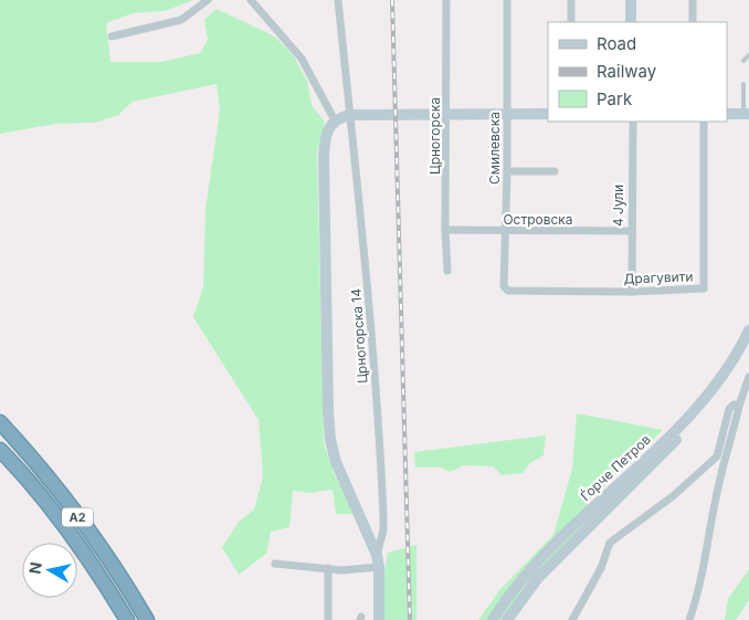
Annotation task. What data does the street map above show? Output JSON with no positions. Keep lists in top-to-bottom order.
{
  "streets": {
    "highway": ["A2"],
    "main road": ["Ѓорче Петров"],
    "street": [
      "Црногорска",
      "Смилевска",
      "4 Јули",
      "Островска",
      "Драгувити",
      "Црногорска 14"
    ]
  },
  "crossings": [
    ["Црногорска", "Островска"],
    ["Смилевска", "Островска"],
    ["Смилевска", "Драгувити"],
    ["4 Јули", "Островска"],
    ["4 Јули", "Драгувити"]
  ],
  "legend": ["Road", "Railway", "Park"],
  "north": "left"
}
